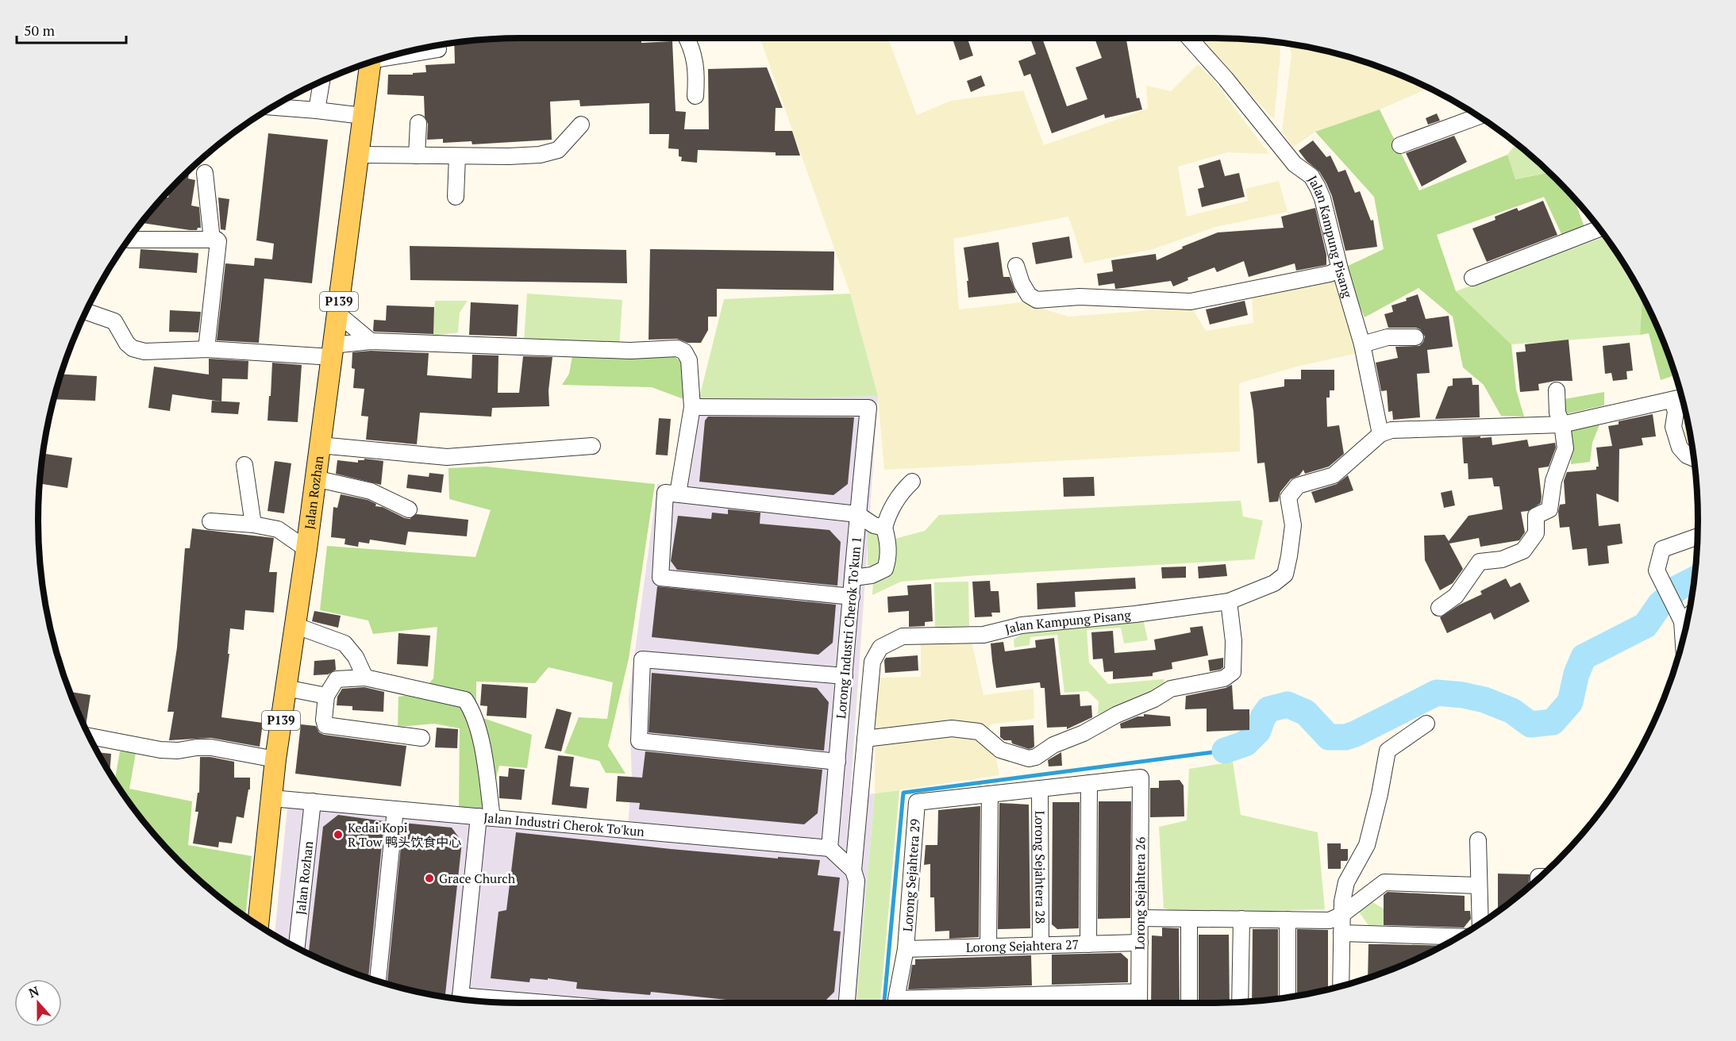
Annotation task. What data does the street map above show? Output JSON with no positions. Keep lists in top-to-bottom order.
{
  "streets": {
    "main road": ["P139", "Jalan Rozhan"],
    "street": [
      "Jalan Kampung Pisang",
      "Lorong Industri Cherok To'kun 1",
      "Jalan Industri Cherok To'kun",
      "Lorong Sejahtera 28",
      "Lorong Sejahtera 29",
      "Lorong Sejahtera 26",
      "Lorong Sejahtera 27"
    ]
  },
  "crossings": [
    ["Jalan Rozhan", "Jalan Industri Cherok To'kun"],
    ["Lorong Industri Cherok To'kun 1", "Jalan Industri Cherok To'kun"],
    ["Lorong Sejahtera 28", "Lorong Sejahtera 27"],
    ["Lorong Sejahtera 29", "Lorong Sejahtera 26"],
    ["Lorong Sejahtera 29", "Lorong Sejahtera 27"],
    ["Lorong Sejahtera 26", "Lorong Sejahtera 27"]
  ],
  "places": ["Kedai Kopi R Tow 鸭头饮食中心", "Grace Church"],
  "scale_bar": "50 m",
  "north": "top"
}
